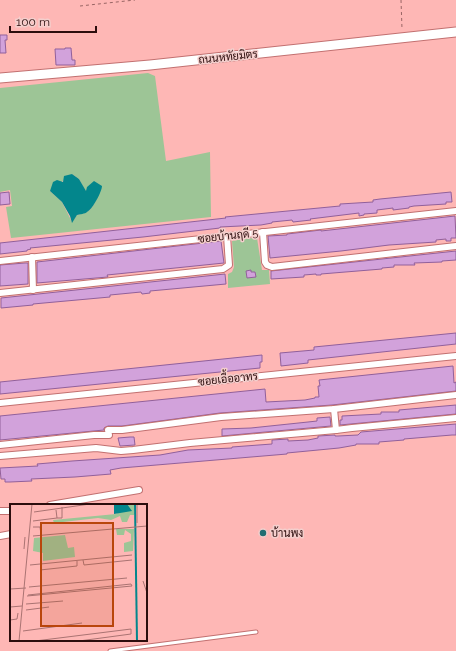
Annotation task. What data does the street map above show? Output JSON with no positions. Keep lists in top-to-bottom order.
{
  "streets": {
    "street": ["ถนนหทัยมิตร", "ซอยบ้านฤดี 5", "ซอยเอื้ออาทร"]
  },
  "places": ["บ้านพง"],
  "scale_bar": "100 m"
}
